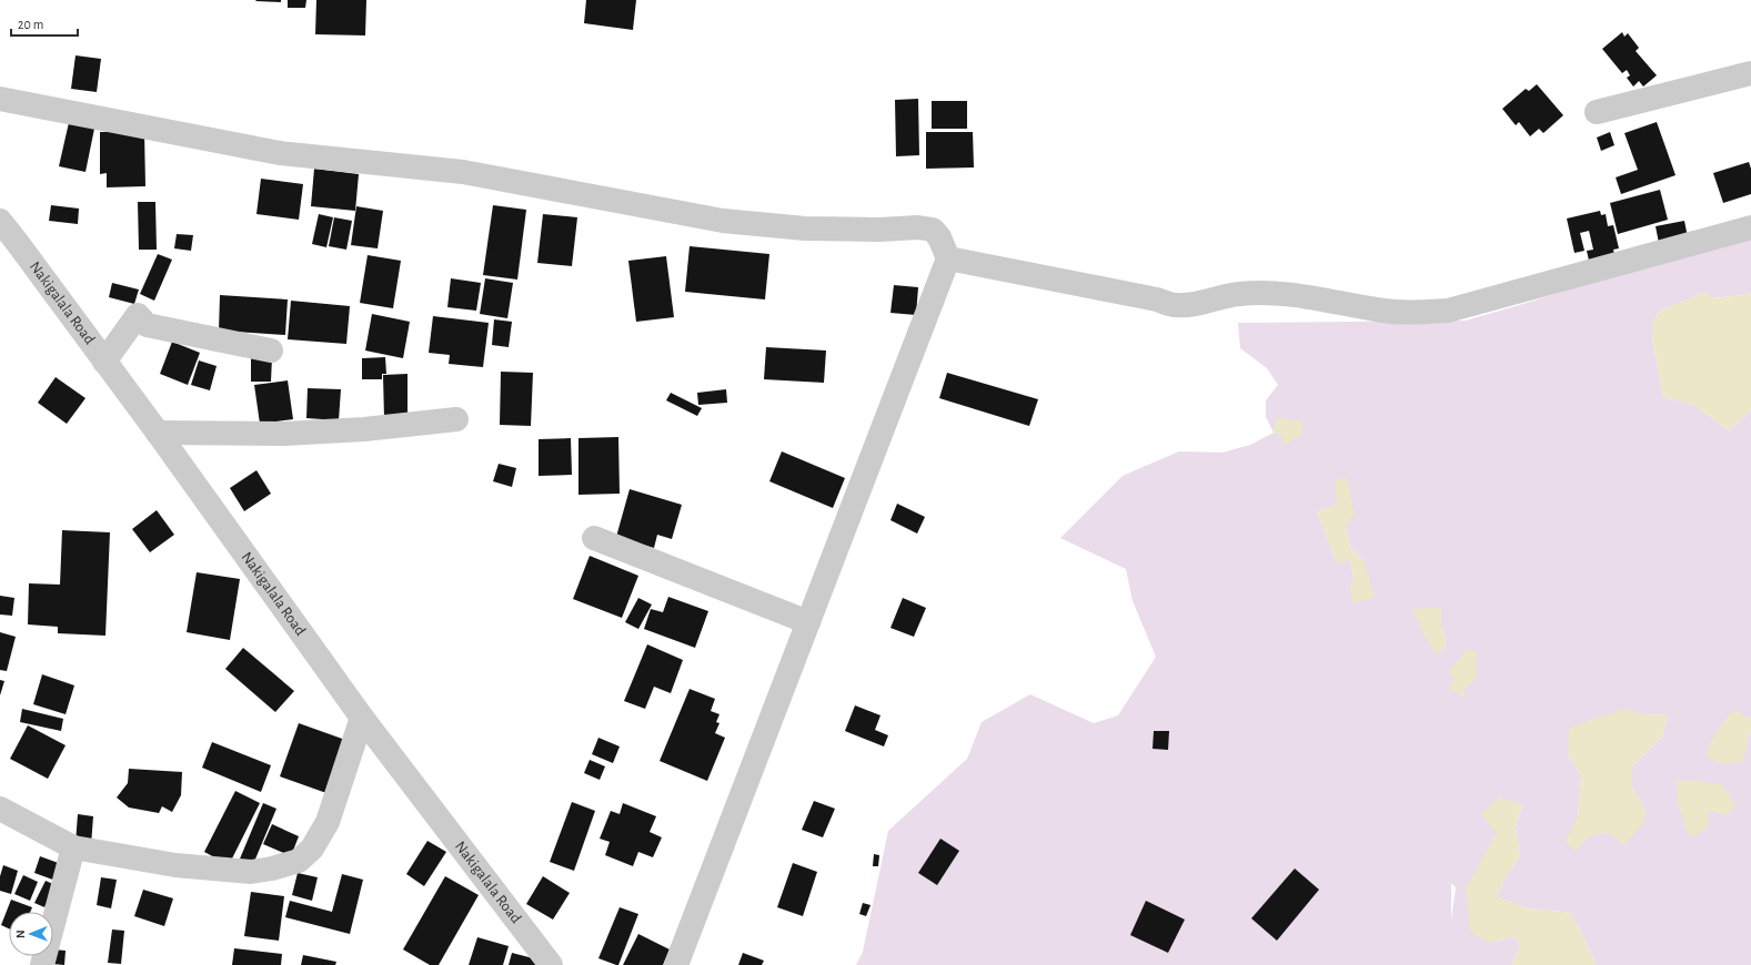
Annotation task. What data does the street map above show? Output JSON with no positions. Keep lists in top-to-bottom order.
{
  "streets": {
    "street": ["Nakigalala Road"]
  },
  "scale_bar": "20 m",
  "north": "left"
}
